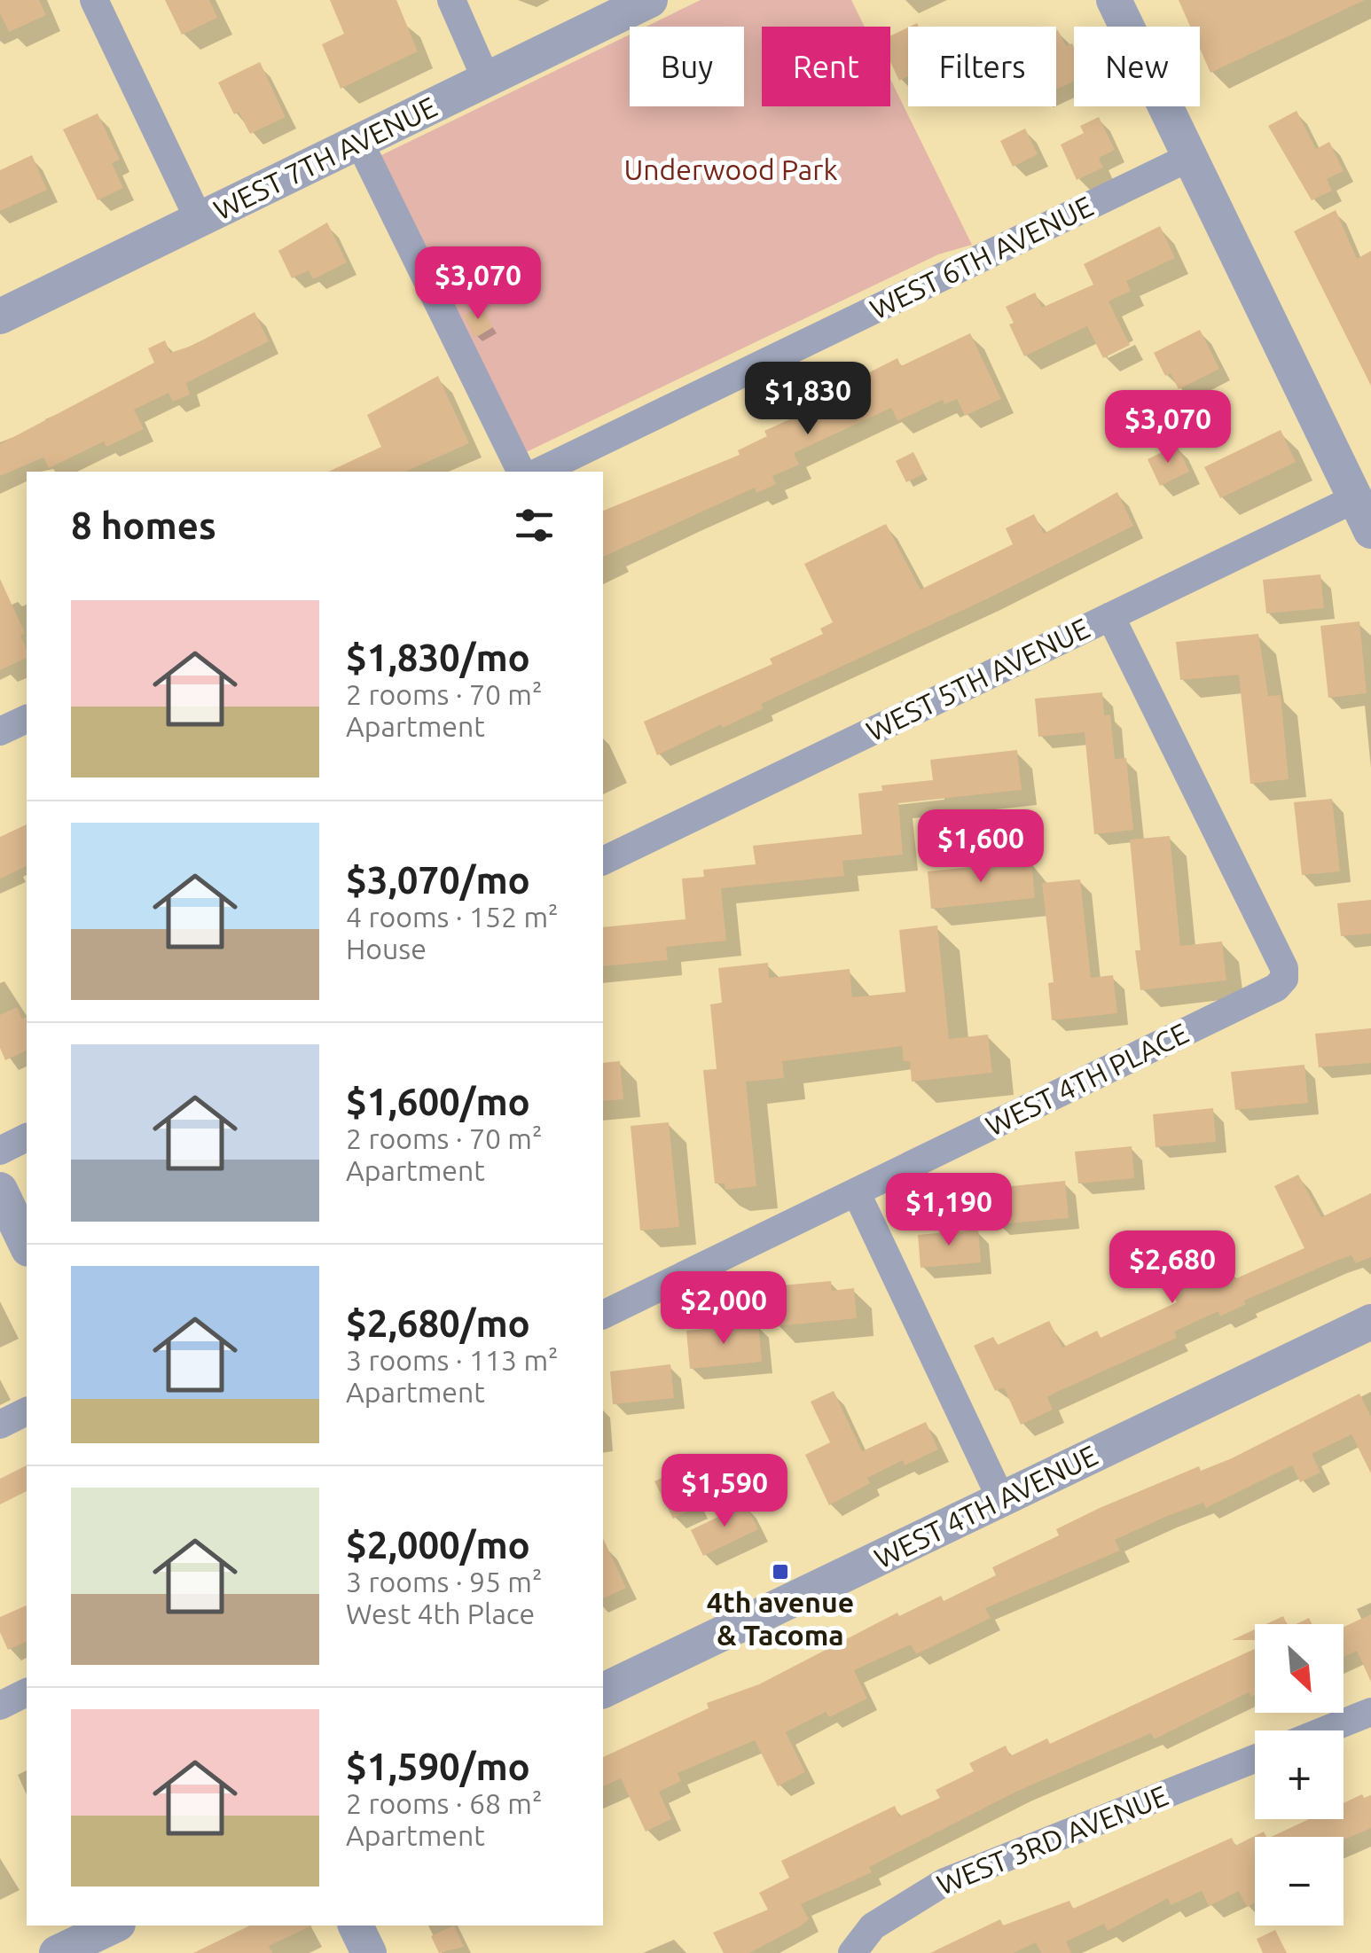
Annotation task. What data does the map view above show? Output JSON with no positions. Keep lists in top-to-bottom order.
{
  "streets": {
    "street": [
      "WEST 7TH AVENUE",
      "WEST 6TH AVENUE",
      "WEST 5TH AVENUE",
      "WEST 4TH PLACE",
      "WEST 4TH AVENUE",
      "WEST 3RD AVENUE"
    ]
  },
  "crossings": [
    ["WEST 5TH AVENUE", "WEST 4TH PLACE"]
  ],
  "parks": ["Underwood Park"],
  "places": {
    "transit": ["4th avenue & Tacoma"]
  },
  "north": "bottom right",
  "page": {
    "chip": [
      "Buy",
      "Rent",
      "Filters",
      "New"
    ],
    "price": [
      "$3,070",
      "$1,830",
      "$3,070",
      "$1,600",
      "$1,190",
      "$2,680",
      "$2,000",
      "$1,590"
    ],
    "heading": "8 homes",
    "list": [
      {
        "name": "$1,830/mo",
        "note": "2 rooms · 70 m² · Apartment"
      },
      {
        "name": "$3,070/mo",
        "note": "4 rooms · 152 m² · House"
      },
      {
        "name": "$1,600/mo",
        "note": "2 rooms · 70 m² · Apartment"
      },
      {
        "name": "$2,680/mo",
        "note": "3 rooms · 113 m² · Apartment"
      },
      {
        "name": "$2,000/mo",
        "note": "3 rooms · 95 m² · West 4th Place"
      },
      {
        "name": "$1,590/mo",
        "note": "2 rooms · 68 m² · Apartment"
      }
    ],
    "map_buttons": ["+", "−"]
  }
}
